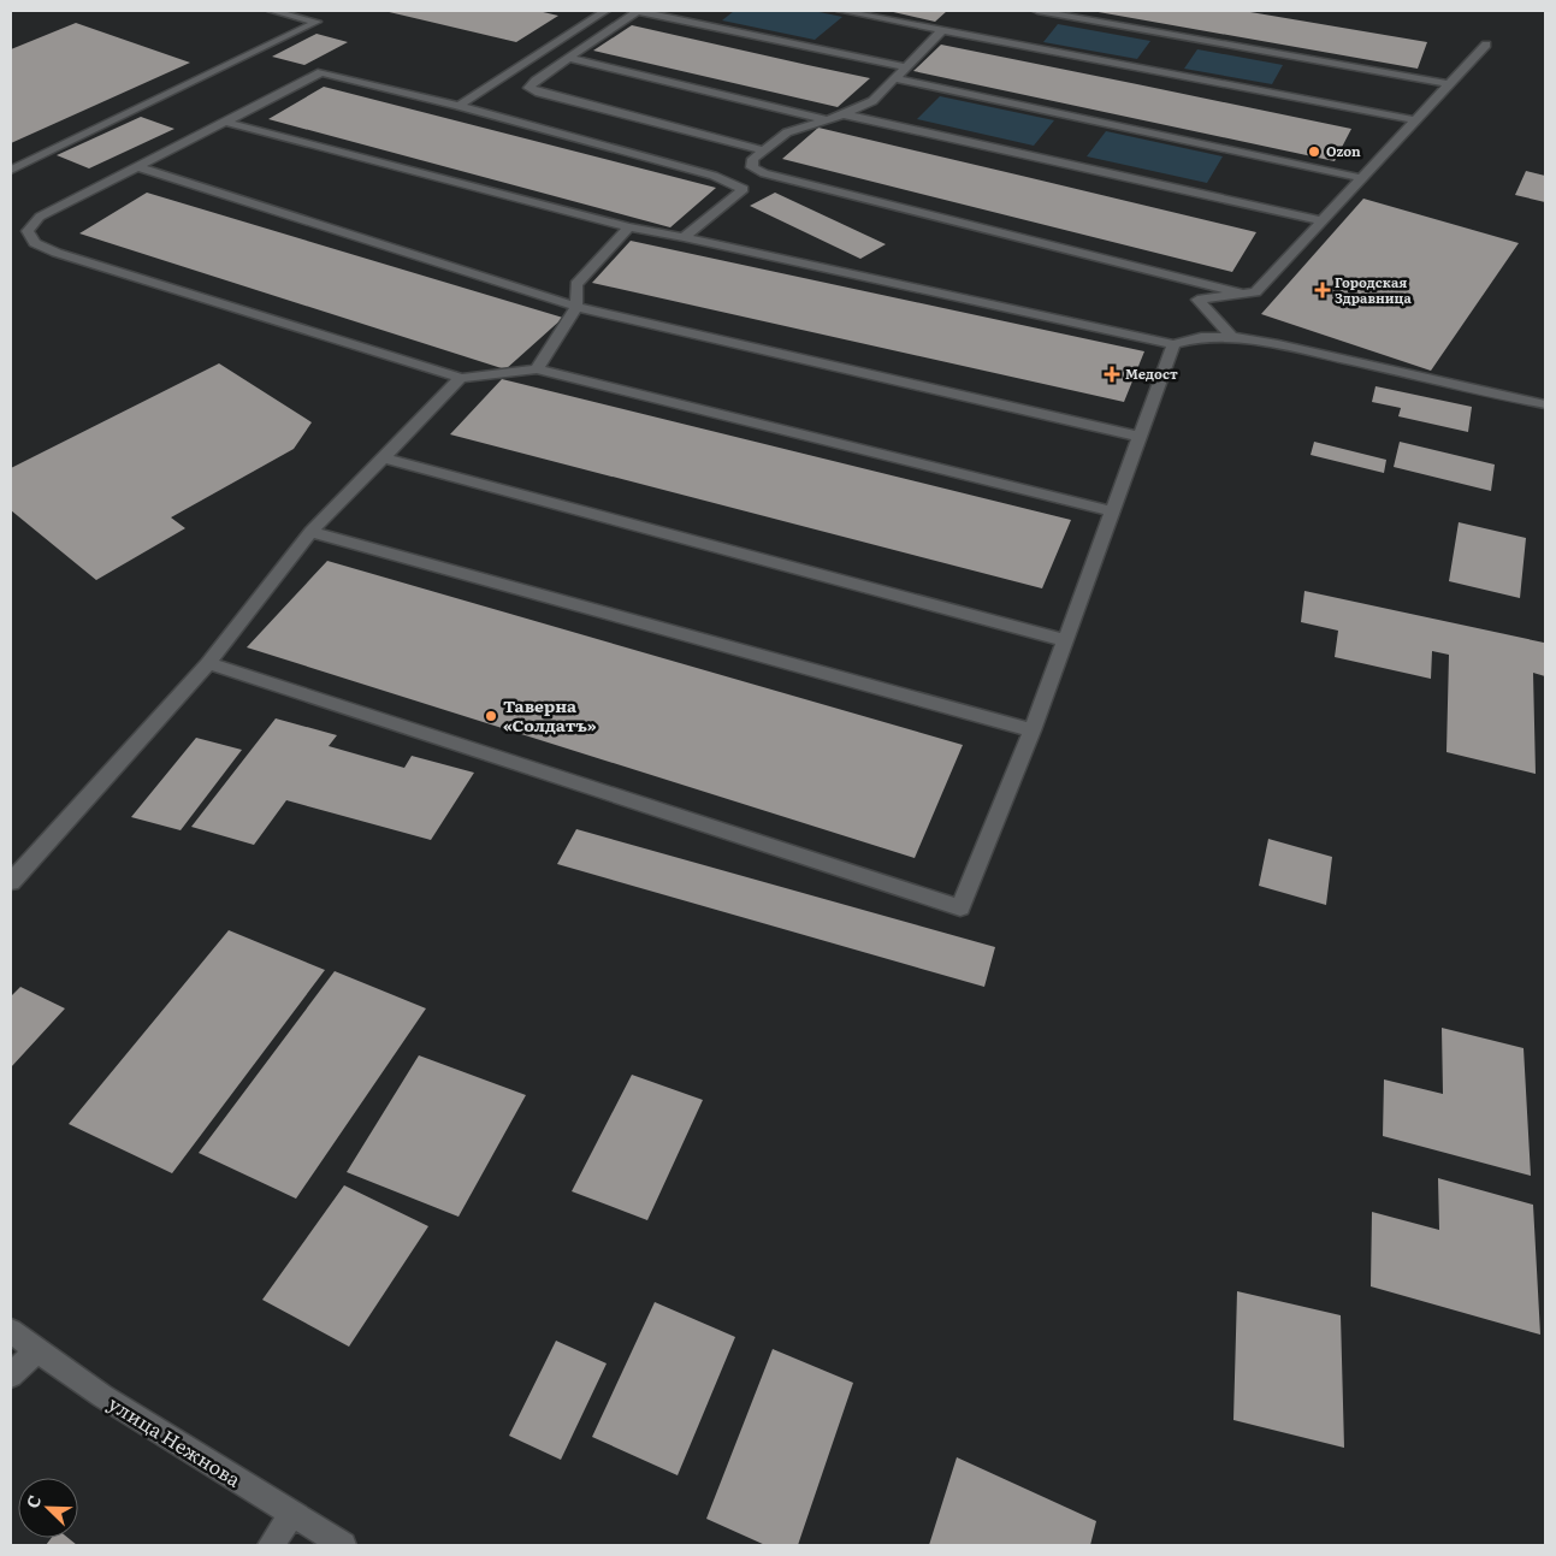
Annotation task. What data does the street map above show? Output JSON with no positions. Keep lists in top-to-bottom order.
{
  "streets": {
    "street": ["улица Нежнова"]
  },
  "places": {
    "other": ["Ozon", "Таверна «Солдатъ»"],
    "health": ["Городская Здравница", "Медост"]
  },
  "north": "top left"
}
